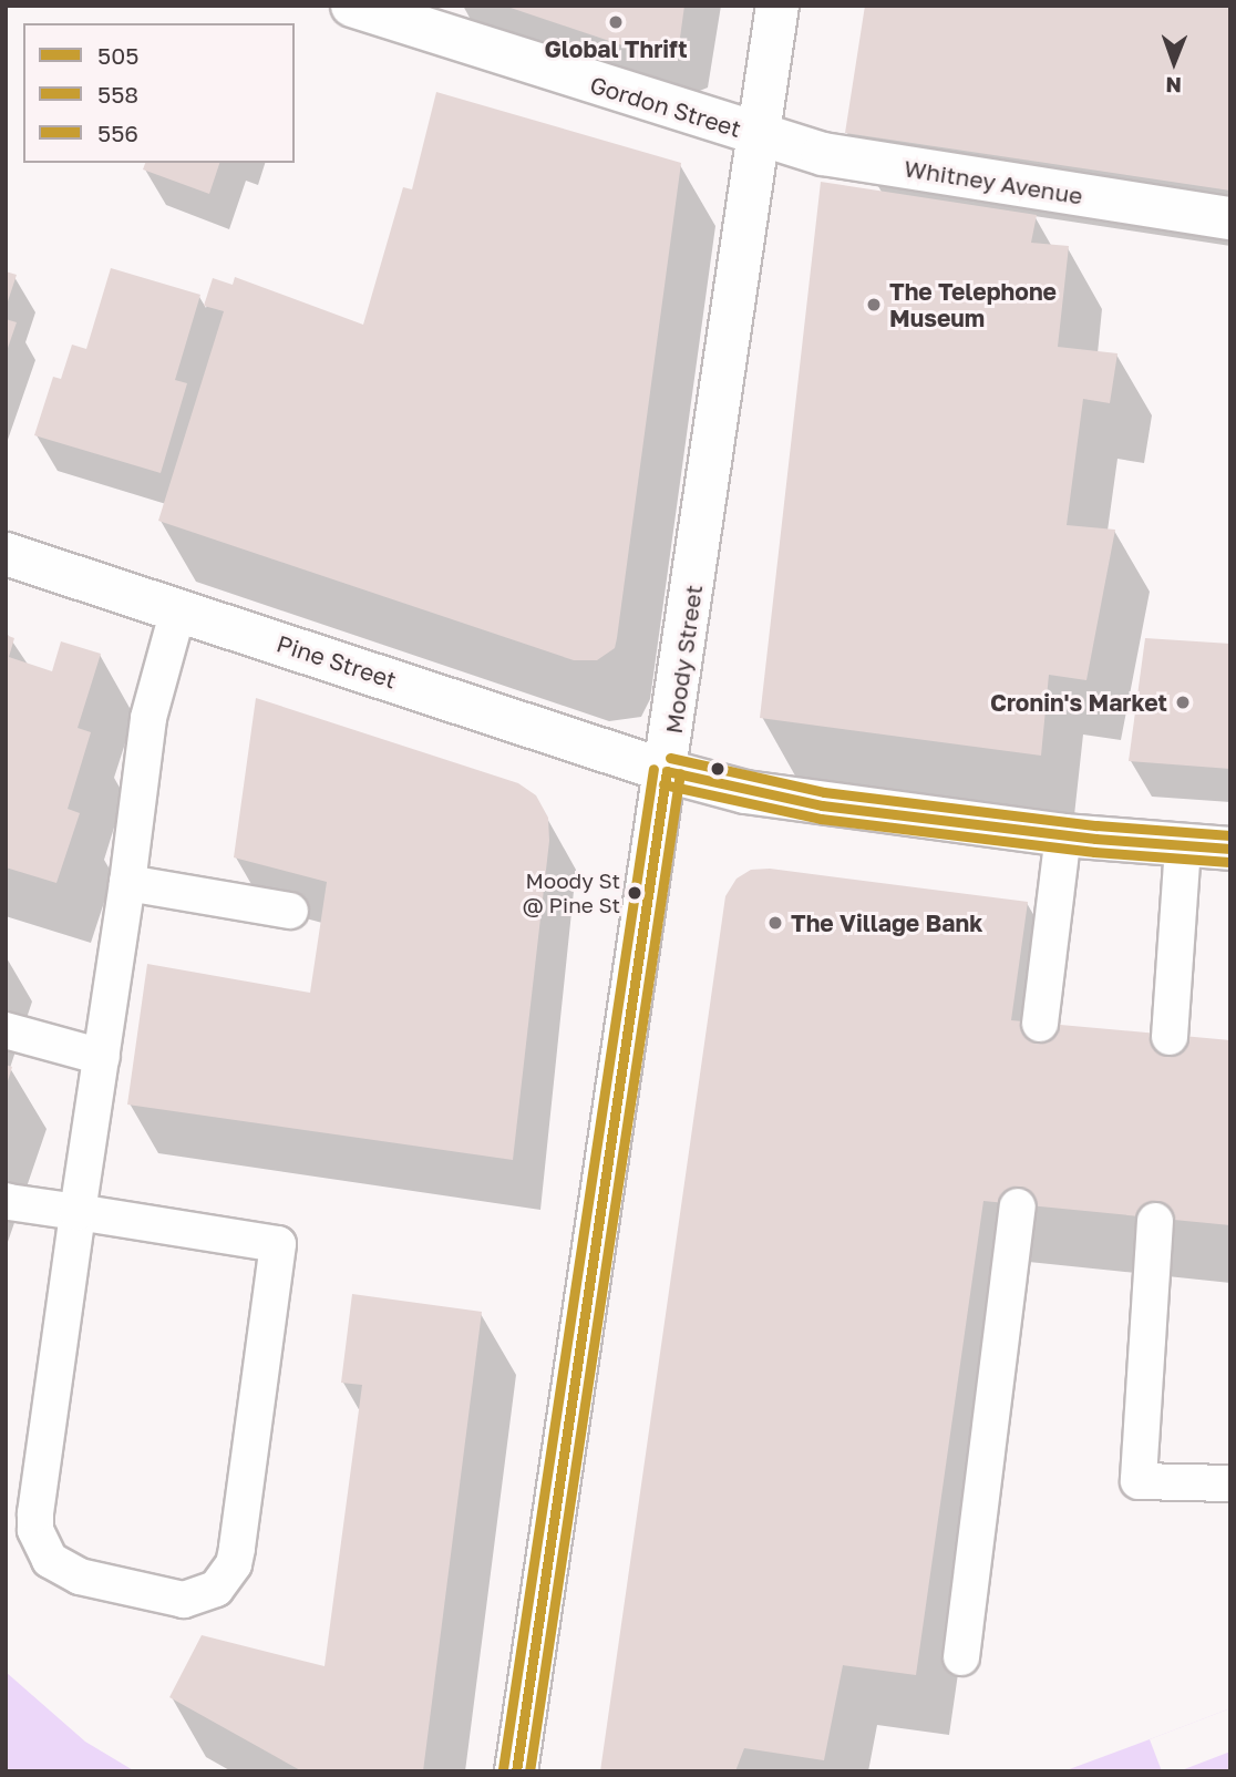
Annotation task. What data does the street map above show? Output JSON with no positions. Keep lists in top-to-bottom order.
{
  "streets": {
    "street": [
      "Gordon Street",
      "Whitney Avenue",
      "Moody Street",
      "Pine Street"
    ]
  },
  "crossings": [
    ["Gordon Street", "Whitney Avenue"],
    ["Gordon Street", "Moody Street"],
    ["Whitney Avenue", "Moody Street"],
    ["Moody Street", "Pine Street"]
  ],
  "places": [
    "Global Thrift",
    "The Telephone Museum",
    "Cronin's Market",
    "Moody St @ Pine St",
    "The Village Bank"
  ],
  "lines": ["transit line 556", "transit line 505", "transit line 558"],
  "legend": ["505", "558", "556"],
  "north": "bottom"
}
